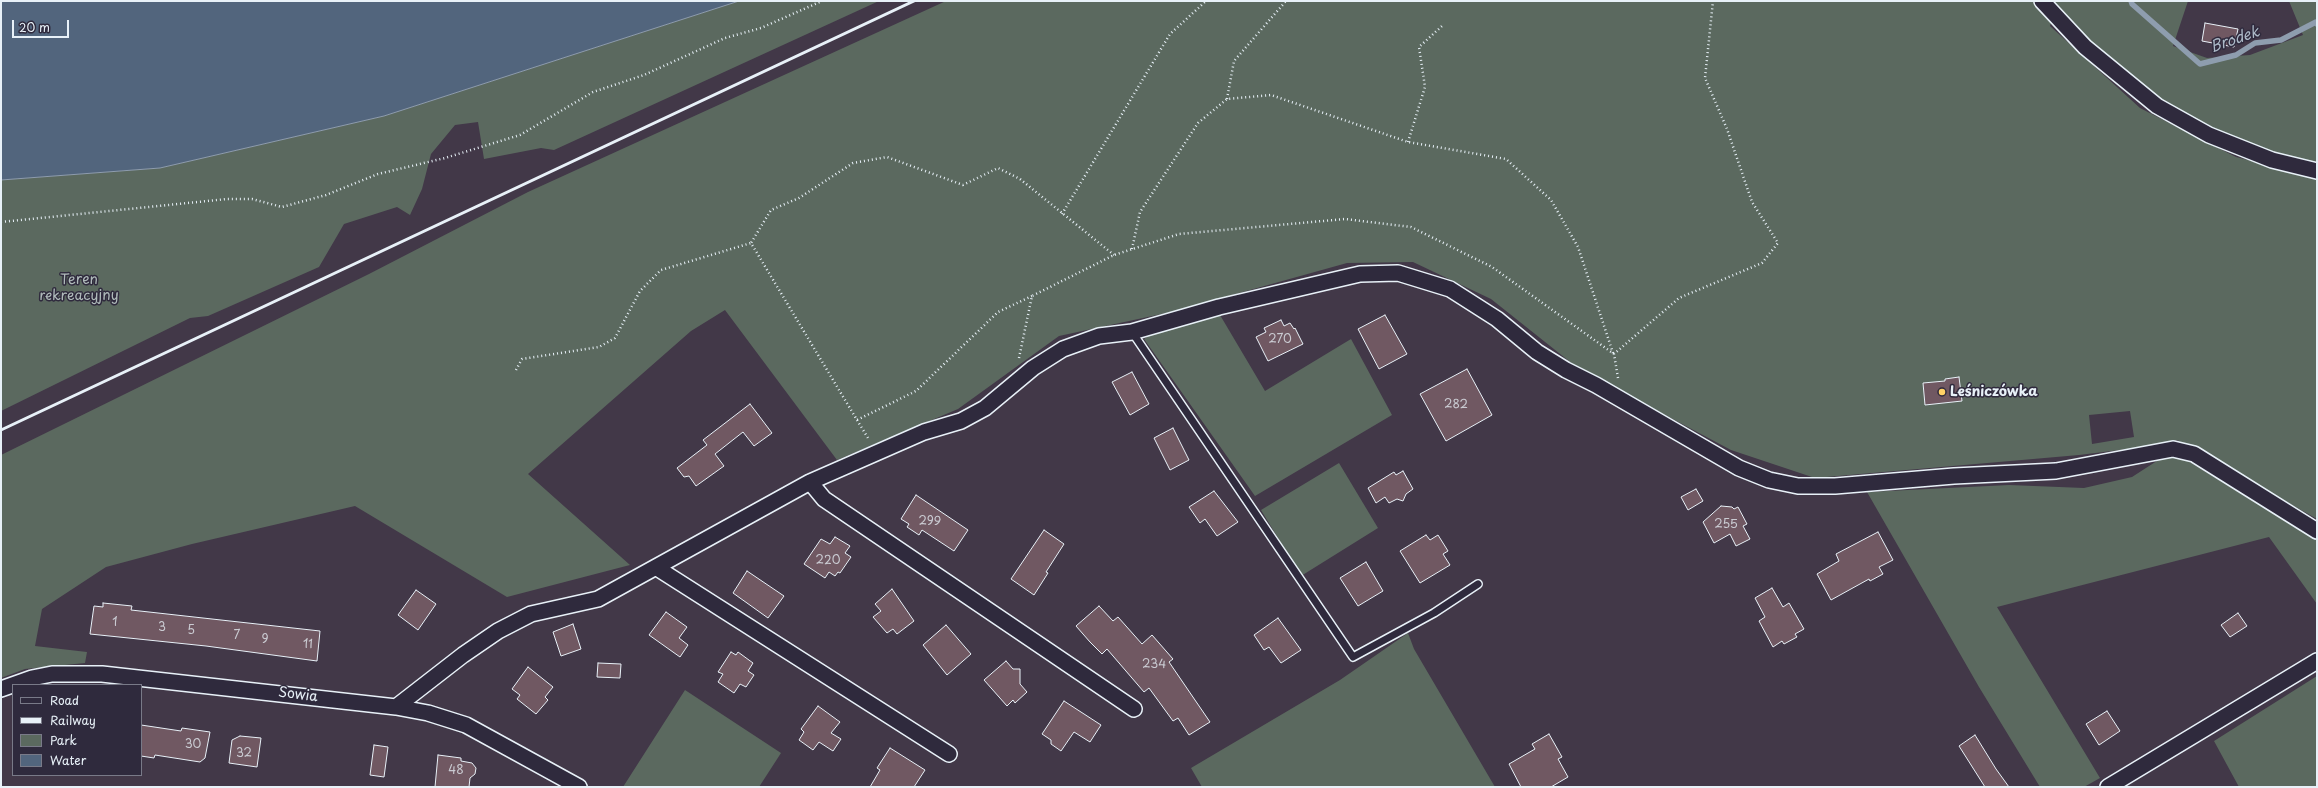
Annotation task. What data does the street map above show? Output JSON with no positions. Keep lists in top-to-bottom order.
{
  "streets": {
    "street": ["Sowia"]
  },
  "water": ["Brodek"],
  "parks": ["Teren rekreacyjny"],
  "places": ["Leśniczówka"],
  "house_numbers": [
    "270",
    "282",
    "299",
    "255",
    "220",
    "1",
    "3",
    "5",
    "7",
    "9",
    "11",
    "234",
    "30",
    "32",
    "48"
  ],
  "legend": [
    "Road",
    "Railway",
    "Park",
    "Water"
  ],
  "scale_bar": "20 m"
}
